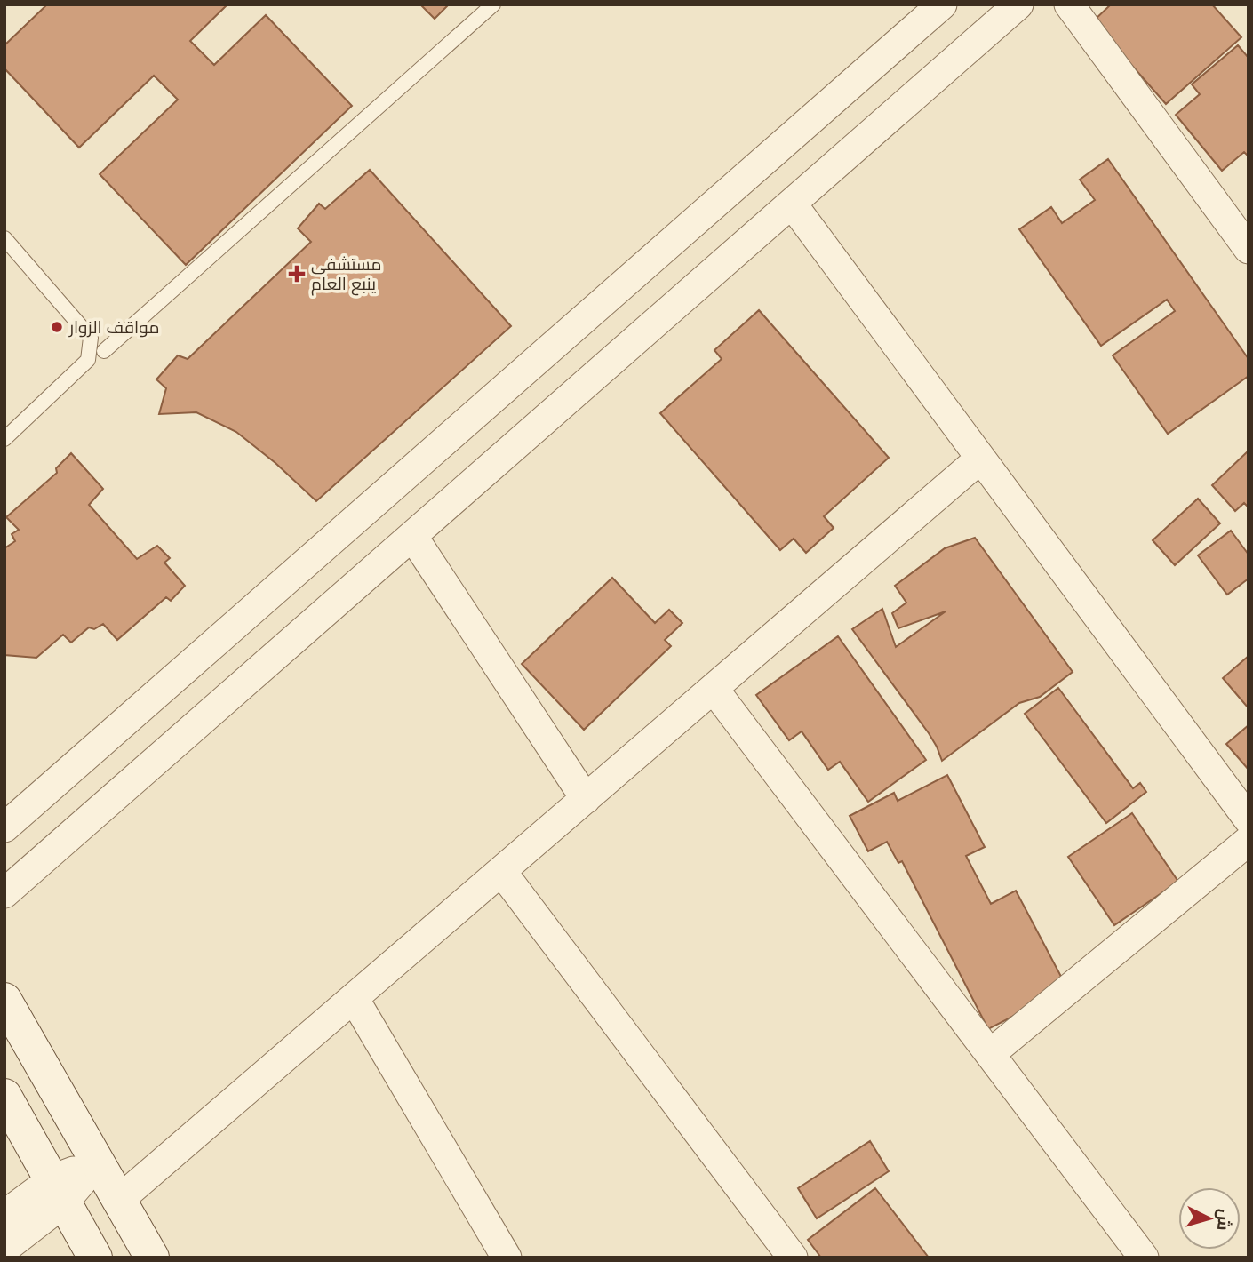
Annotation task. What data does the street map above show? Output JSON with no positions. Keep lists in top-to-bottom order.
{
  "places": {
    "health": ["مستشفى ينبع العام"],
    "other": ["مواقف الزوار"]
  },
  "north": "right"
}
